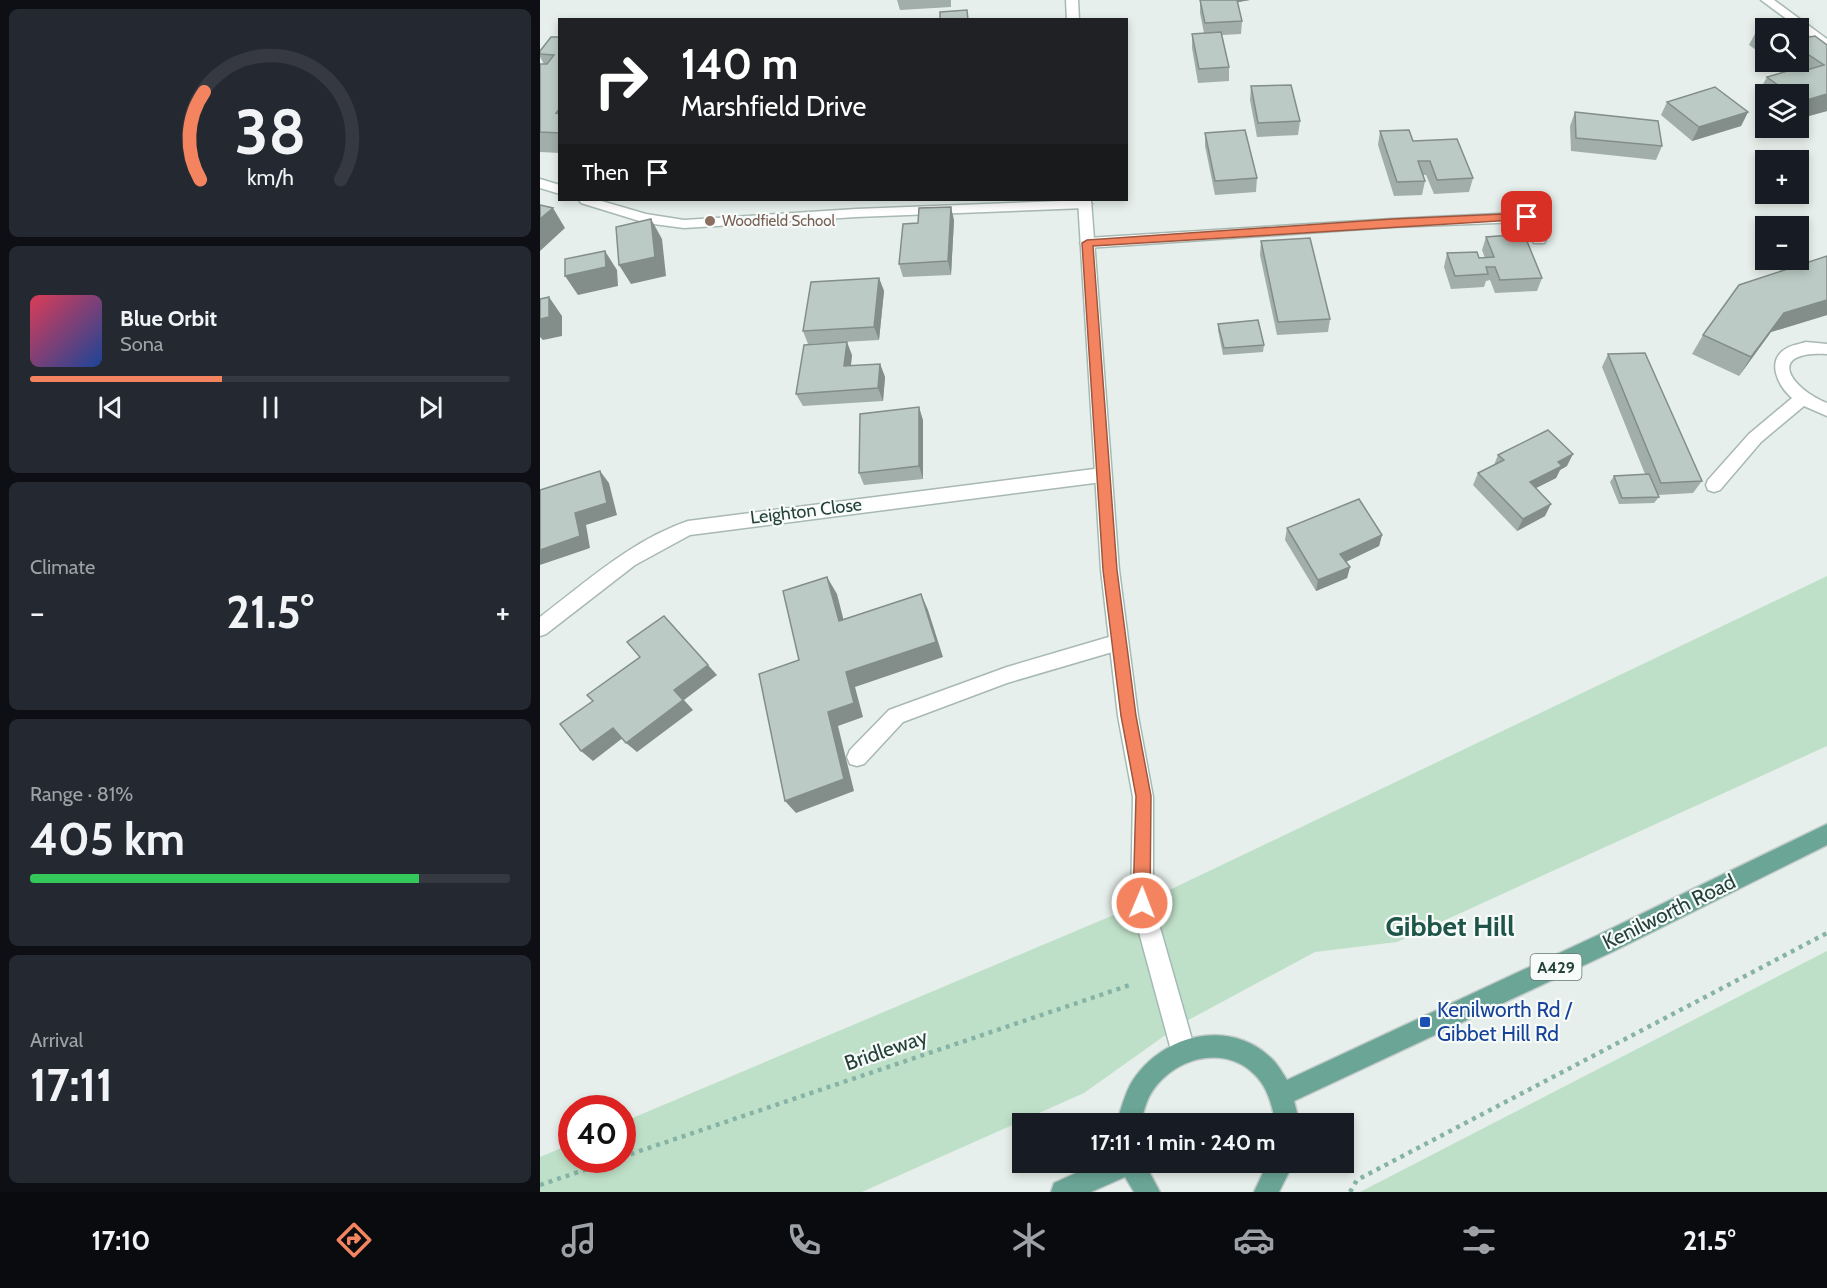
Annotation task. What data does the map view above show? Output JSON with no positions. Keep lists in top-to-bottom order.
{
  "streets": {
    "main road": ["Kenilworth Road", "A429"],
    "street": ["Leighton Close"],
    "path": ["Bridleway"]
  },
  "districts": ["Gibbet Hill"],
  "places": {
    "other": ["Woodfield School"],
    "transit": ["Kenilworth Rd / Gibbet Hill Rd"]
  },
  "page": {
    "map_buttons": ["+", "−"],
    "turn": ["140 m", "Marshfield Drive"],
    "then": "Then",
    "song": ["Blue Orbit", "Sona"],
    "tile": [
      "Climate",
      ["Range · 81%", "405 km"],
      ["Arrival", "17:11"]
    ],
    "heat": ["−", "21.5°", "+"],
    "limit": "40",
    "trip": "17:11 · 1 min · 240 m",
    "tabs": ["17:10", "21.5°"],
    "gauge": ["38", "km/h"]
  }
}
